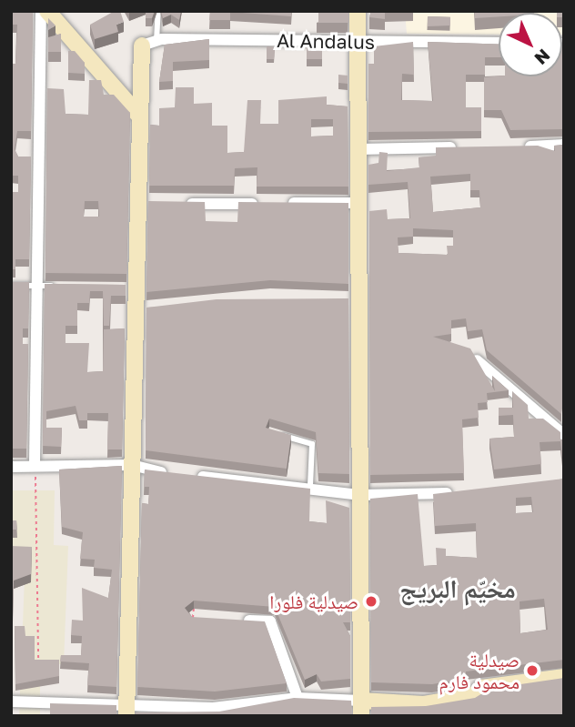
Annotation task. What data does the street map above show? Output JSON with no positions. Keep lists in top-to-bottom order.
{
  "streets": {
    "street": ["Al Andalus"]
  },
  "districts": ["مخيّم البريج"],
  "places": ["صيدلية فلورا", "صيدلية محمود فارم"],
  "north": "bottom right"
}
